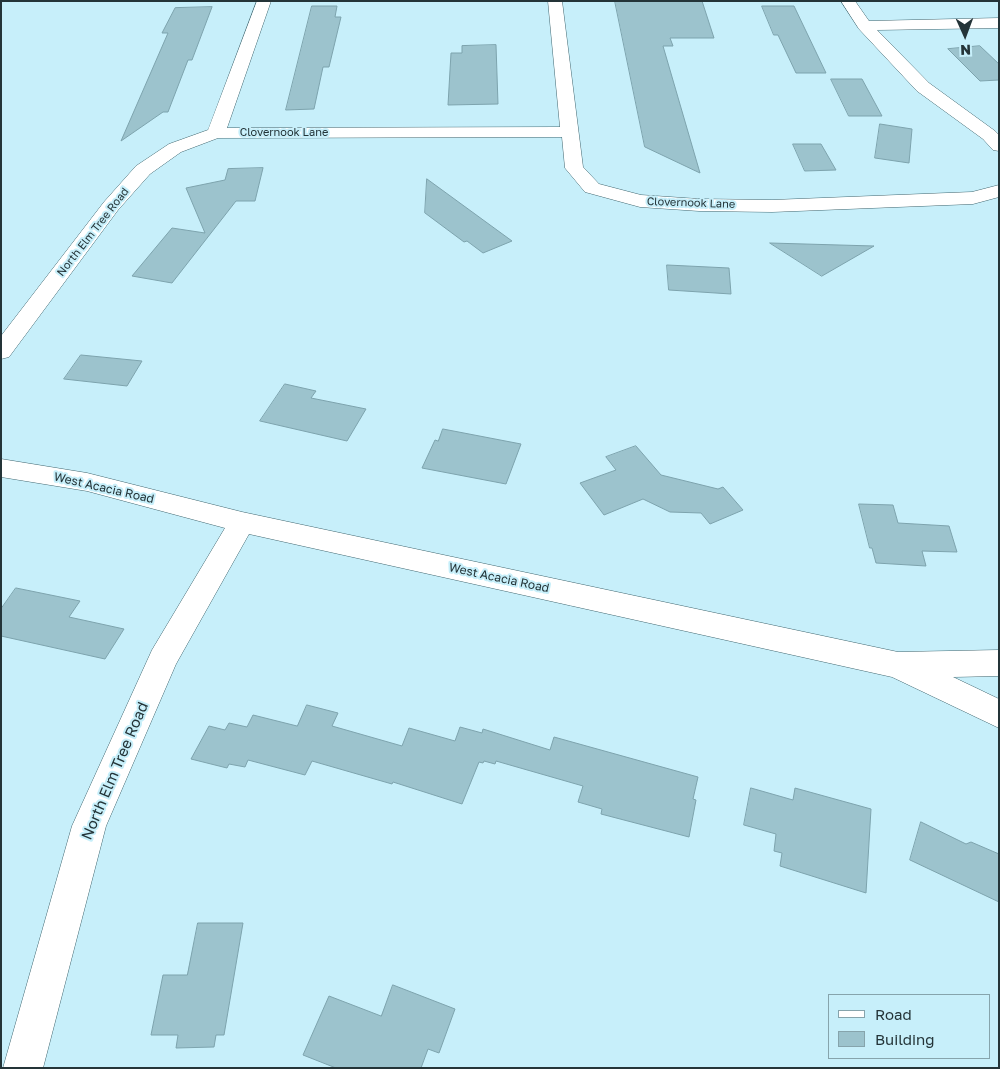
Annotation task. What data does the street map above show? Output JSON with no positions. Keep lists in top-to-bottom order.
{
  "streets": {
    "street": ["Clovernook Lane", "North Elm Tree Road", "West Acacia Road"]
  },
  "crossings": [
    ["Clovernook Lane", "North Elm Tree Road"],
    ["North Elm Tree Road", "West Acacia Road"]
  ],
  "legend": ["Road", "Building"],
  "north": "bottom"
}
